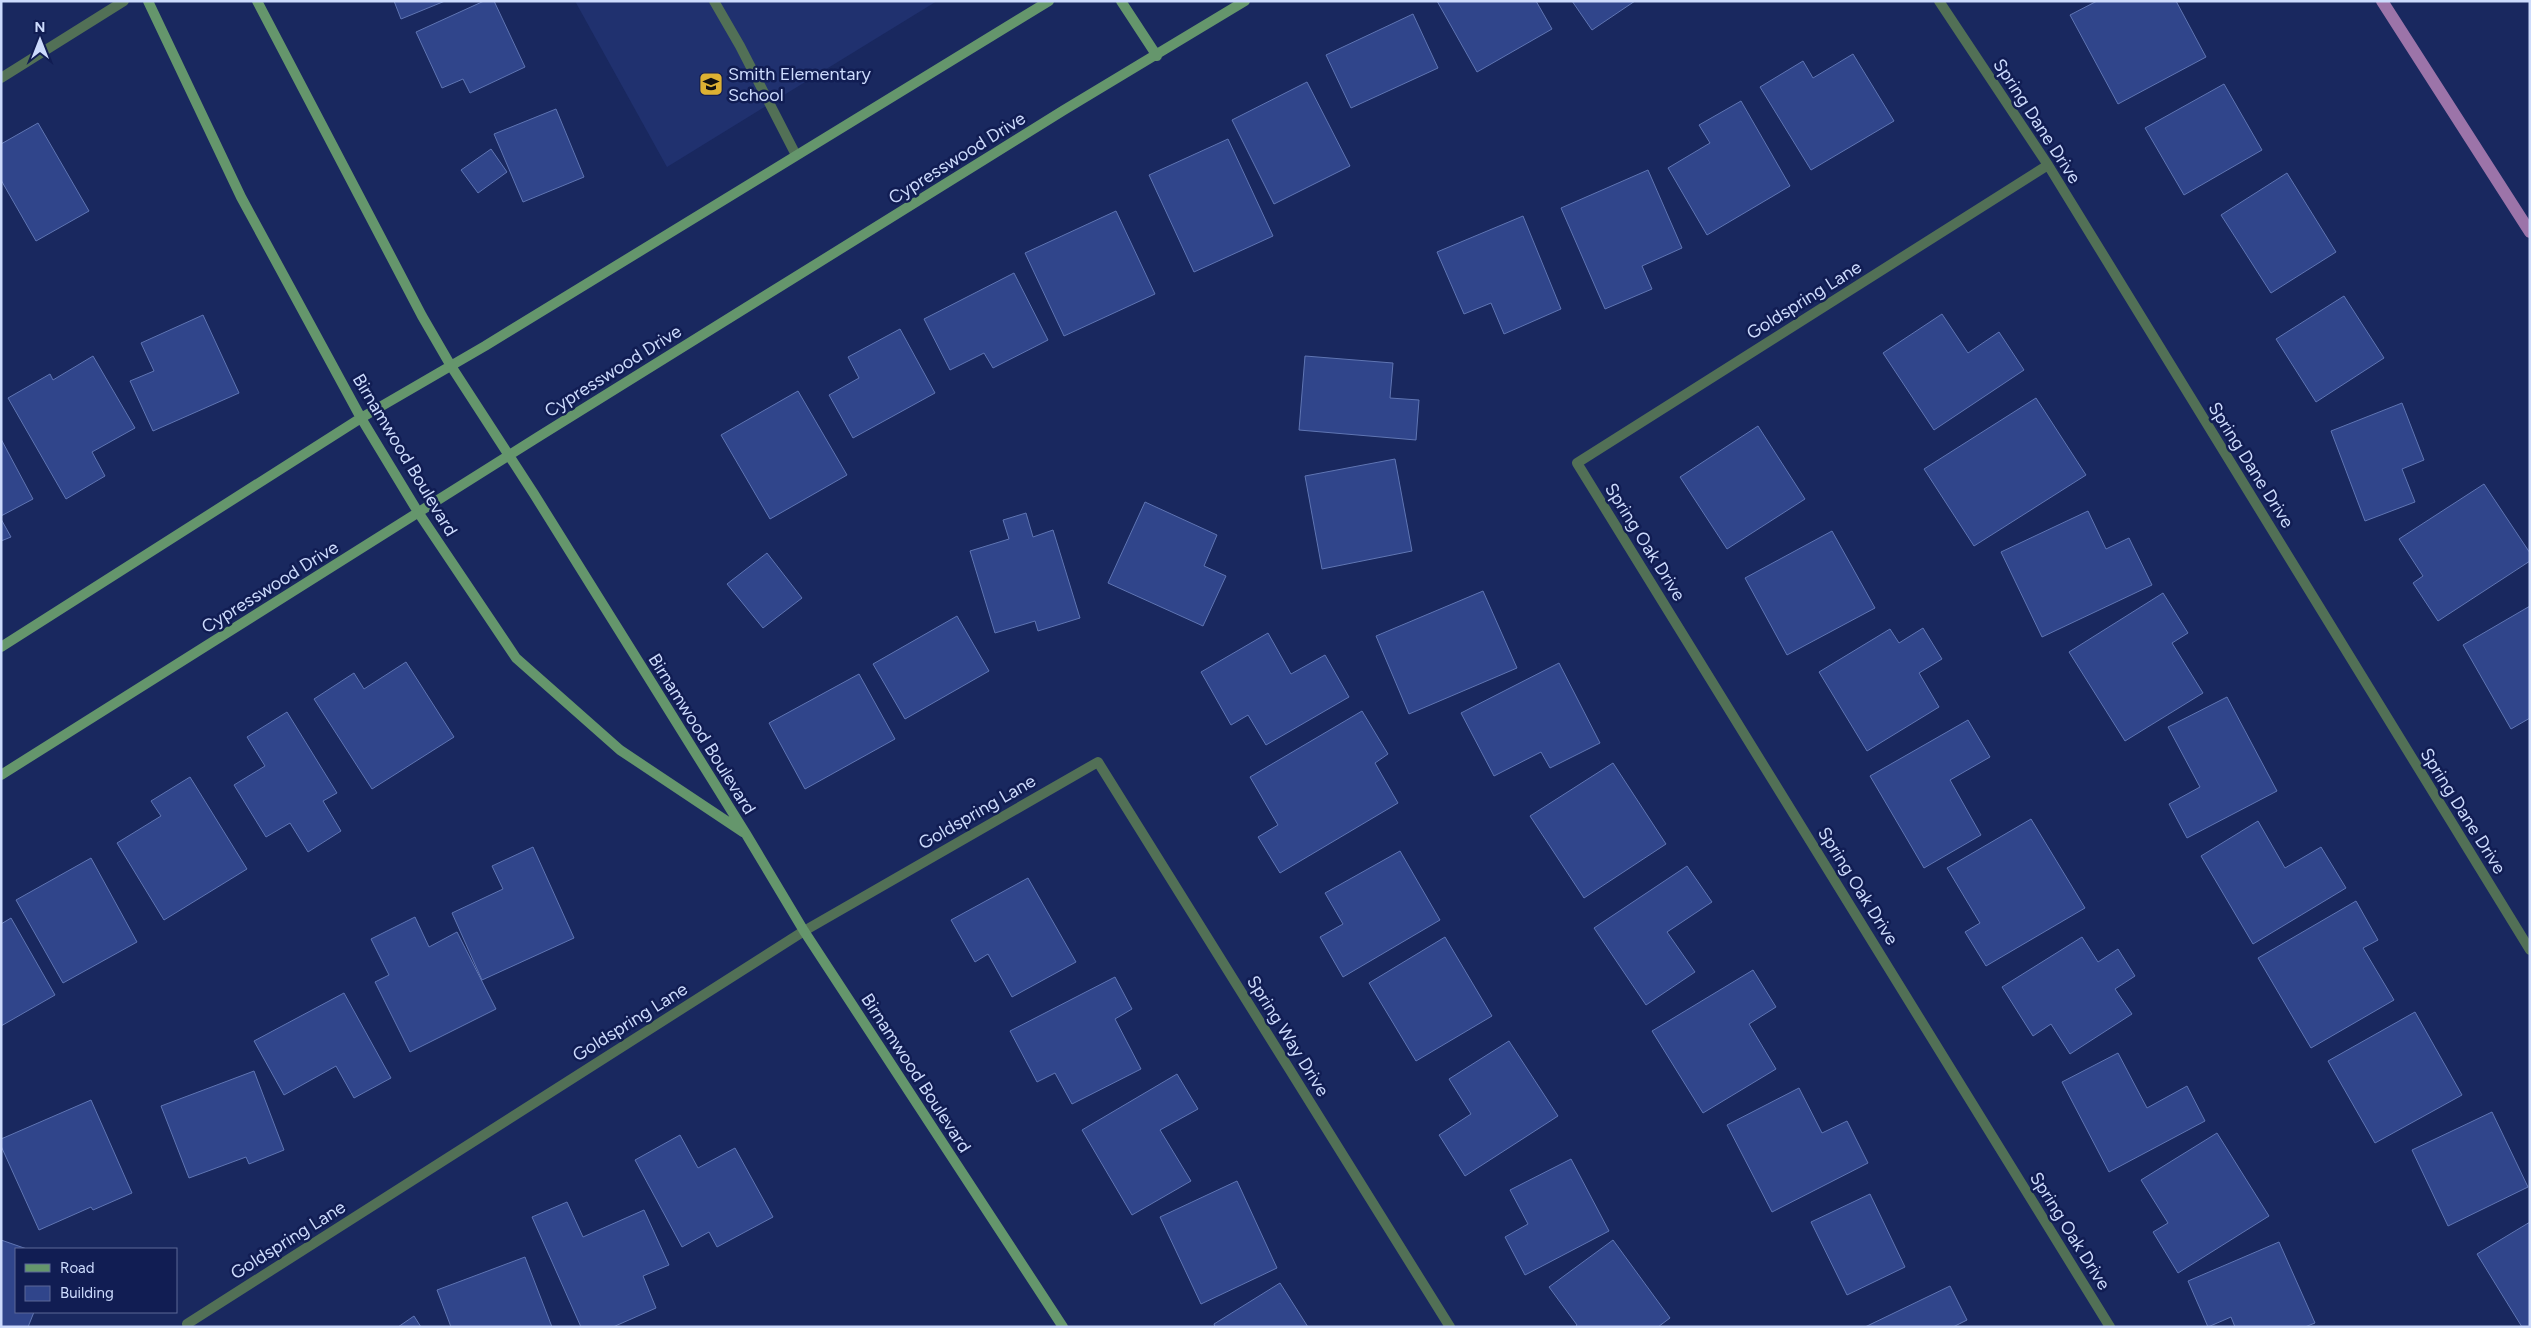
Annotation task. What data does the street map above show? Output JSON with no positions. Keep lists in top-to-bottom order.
{
  "streets": {
    "main road": ["Cypresswood Drive", "Birnamwood Boulevard"],
    "street": [
      "Spring Dane Drive",
      "Goldspring Lane",
      "Spring Oak Drive",
      "Spring Way Drive"
    ]
  },
  "crossings": [
    ["Spring Dane Drive", "Goldspring Lane"],
    ["Cypresswood Drive", "Birnamwood Boulevard"],
    ["Goldspring Lane", "Birnamwood Boulevard"],
    ["Goldspring Lane", "Spring Oak Drive"],
    ["Goldspring Lane", "Spring Way Drive"]
  ],
  "places": {
    "school or university": ["Smith Elementary School"]
  },
  "legend": ["Road", "Building"],
  "north": "top"
}
